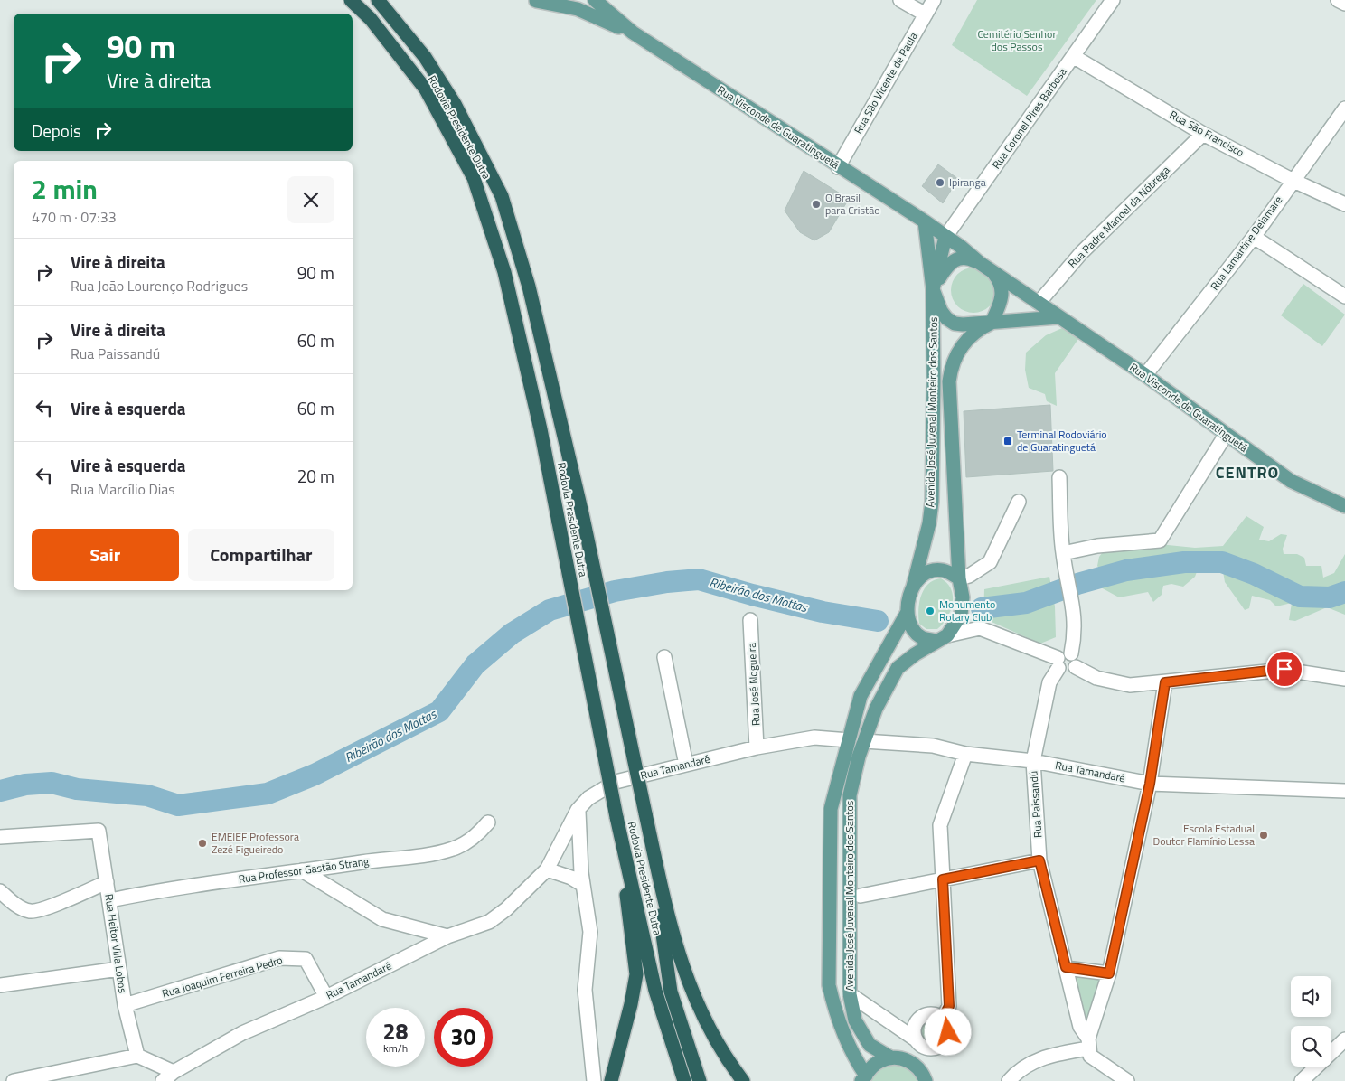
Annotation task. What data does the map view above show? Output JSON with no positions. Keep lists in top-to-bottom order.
{
  "streets": {
    "highway": ["Rodovia Presidente Dutra"],
    "main road": ["Rua Visconde de Guaratinguetá", "Avenida José Juvenal Monteiro dos Santos"],
    "street": [
      "Rua São Vicente de Paula",
      "Rua Coronel Pires Barbosa",
      "Rua São Francisco",
      "Rua Padre Manoel da Nóbrega",
      "Rua Lamartine Delamare",
      "Rua José Nogueira",
      "Rua Tamandaré",
      "Rua Paissandú",
      "Rua Professor Gastão Strang",
      "Rua Heitor Villa Lobos",
      "Rua Joaquim Ferreira Pedro"
    ]
  },
  "crossings": [
    ["Rua São Vicente de Paula", "Rua Visconde de Guaratinguetá"],
    ["Rua Coronel Pires Barbosa", "Rua Visconde de Guaratinguetá"],
    ["Rua Coronel Pires Barbosa", "Rua São Francisco"],
    ["Rua Visconde de Guaratinguetá", "Rua Padre Manoel da Nóbrega"],
    ["Rua Visconde de Guaratinguetá", "Rua Lamartine Delamare"],
    ["Rua Visconde de Guaratinguetá", "Avenida José Juvenal Monteiro dos Santos"],
    ["Rua São Francisco", "Rua Padre Manoel da Nóbrega"],
    ["Rua São Francisco", "Rua Lamartine Delamare"],
    ["Avenida José Juvenal Monteiro dos Santos", "Rua Tamandaré"],
    ["Rua José Nogueira", "Rua Tamandaré"],
    ["Rua Tamandaré", "Rua Paissandú"],
    ["Rua Tamandaré", "Rua Joaquim Ferreira Pedro"],
    ["Rua Professor Gastão Strang", "Rua Heitor Villa Lobos"],
    ["Rua Heitor Villa Lobos", "Rua Joaquim Ferreira Pedro"]
  ],
  "districts": ["CENTRO"],
  "water": ["Ribeirão dos Mottas"],
  "parks": ["Cemitério Senhor dos Passos"],
  "places": {
    "other": [
      "Ipiranga",
      "O Brasil para Cristão",
      "Monumento Rotary Club",
      "Escola Estadual Doutor Flamínio Lessa",
      "EMEIEF Professora Zezé Figueiredo"
    ],
    "transit": ["Terminal Rodoviário de Guaratinguetá"]
  },
  "page": {
    "turn": ["90 m", "Vire à direita"],
    "then": "Depois",
    "heading": ["2 min", "470 m · 07:33"],
    "list": [
      {
        "name": "Vire à direita",
        "note": "Rua João Lourenço Rodrigues",
        "value": "90 m"
      },
      {
        "name": "Vire à direita",
        "note": "Rua Paissandú",
        "value": "60 m"
      },
      {
        "name": "Vire à esquerda",
        "value": "60 m"
      },
      {
        "name": "Vire à esquerda",
        "note": "Rua Marcílio Dias",
        "value": "20 m"
      }
    ],
    "buttons": ["Sair", "Compartilhar"],
    "speed": "28 km/h",
    "limit": "30"
  }
}
